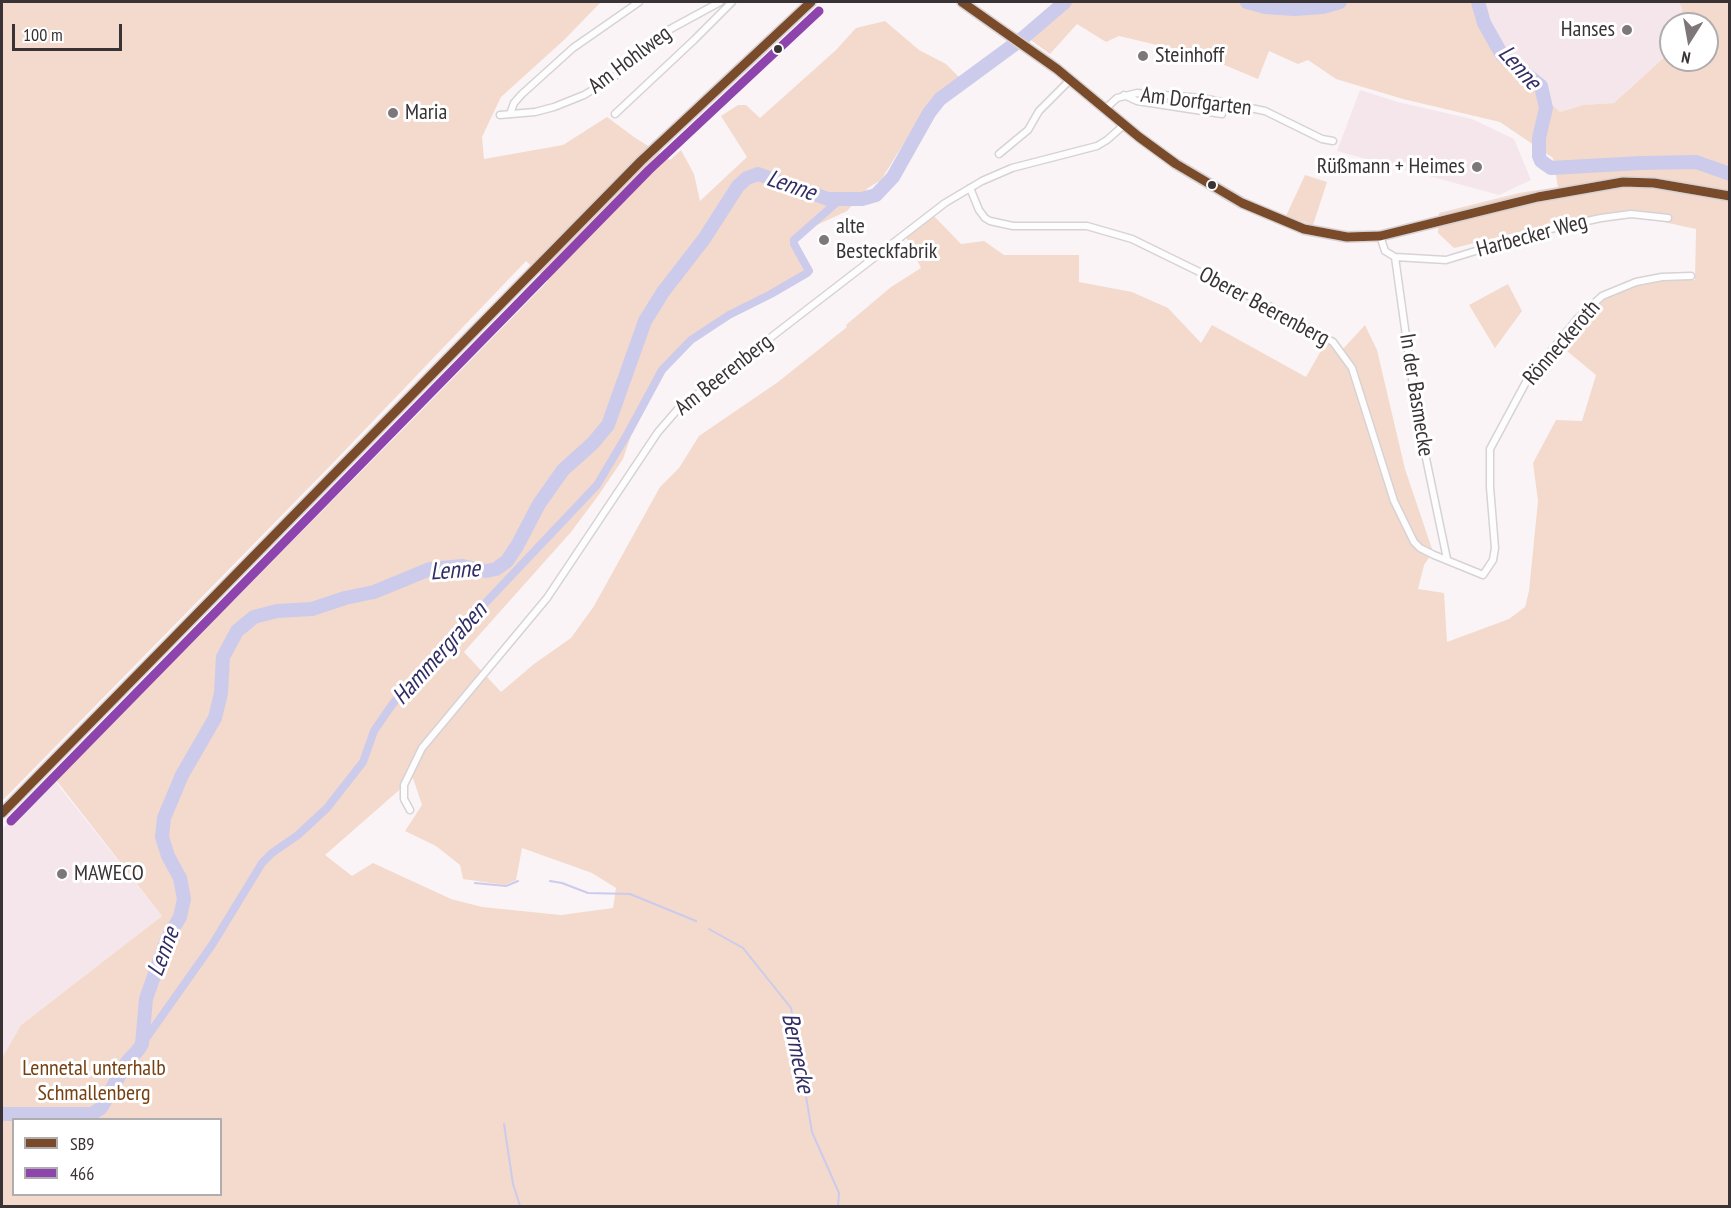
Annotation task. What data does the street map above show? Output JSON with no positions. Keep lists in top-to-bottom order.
{
  "streets": {
    "street": [
      "Am Hohlweg",
      "Am Dorfgarten",
      "Harbecker Weg",
      "Oberer Beerenberg",
      "Rönneckeroth",
      "Am Beerenberg",
      "In der Basmecke"
    ]
  },
  "crossings": [
    ["Harbecker Weg", "In der Basmecke"],
    ["Oberer Beerenberg", "Rönneckeroth"],
    ["Oberer Beerenberg", "Am Beerenberg"],
    ["Oberer Beerenberg", "In der Basmecke"],
    ["Rönneckeroth", "In der Basmecke"]
  ],
  "water": ["Lenne", "Hammergraben", "Bermecke"],
  "parks": ["Lennetal unterhalb Schmallenberg"],
  "places": [
    "Hanses",
    "Steinhoff",
    "Maria",
    "Rüßmann + Heimes",
    "alte Besteckfabrik",
    "MAWECO"
  ],
  "lines": ["transit line SB9", "transit line 466"],
  "legend": ["SB9", "466"],
  "scale_bar": "100 m",
  "north": "bottom"
}
